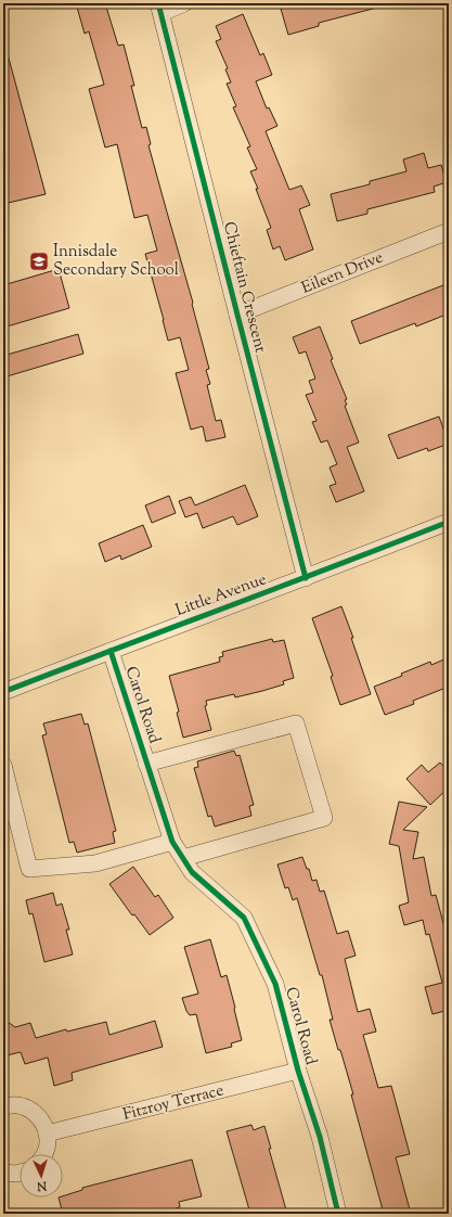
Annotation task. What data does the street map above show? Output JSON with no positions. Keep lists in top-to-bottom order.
{
  "streets": {
    "street": [
      "Eileen Drive",
      "Chieftain Crescent",
      "Little Avenue",
      "Carol Road",
      "Fitzroy Terrace"
    ]
  },
  "crossings": [
    ["Eileen Drive", "Chieftain Crescent"],
    ["Chieftain Crescent", "Little Avenue"],
    ["Little Avenue", "Carol Road"],
    ["Carol Road", "Fitzroy Terrace"]
  ],
  "places": {
    "school or university": ["Innisdale Secondary School"]
  },
  "north": "bottom"
}
